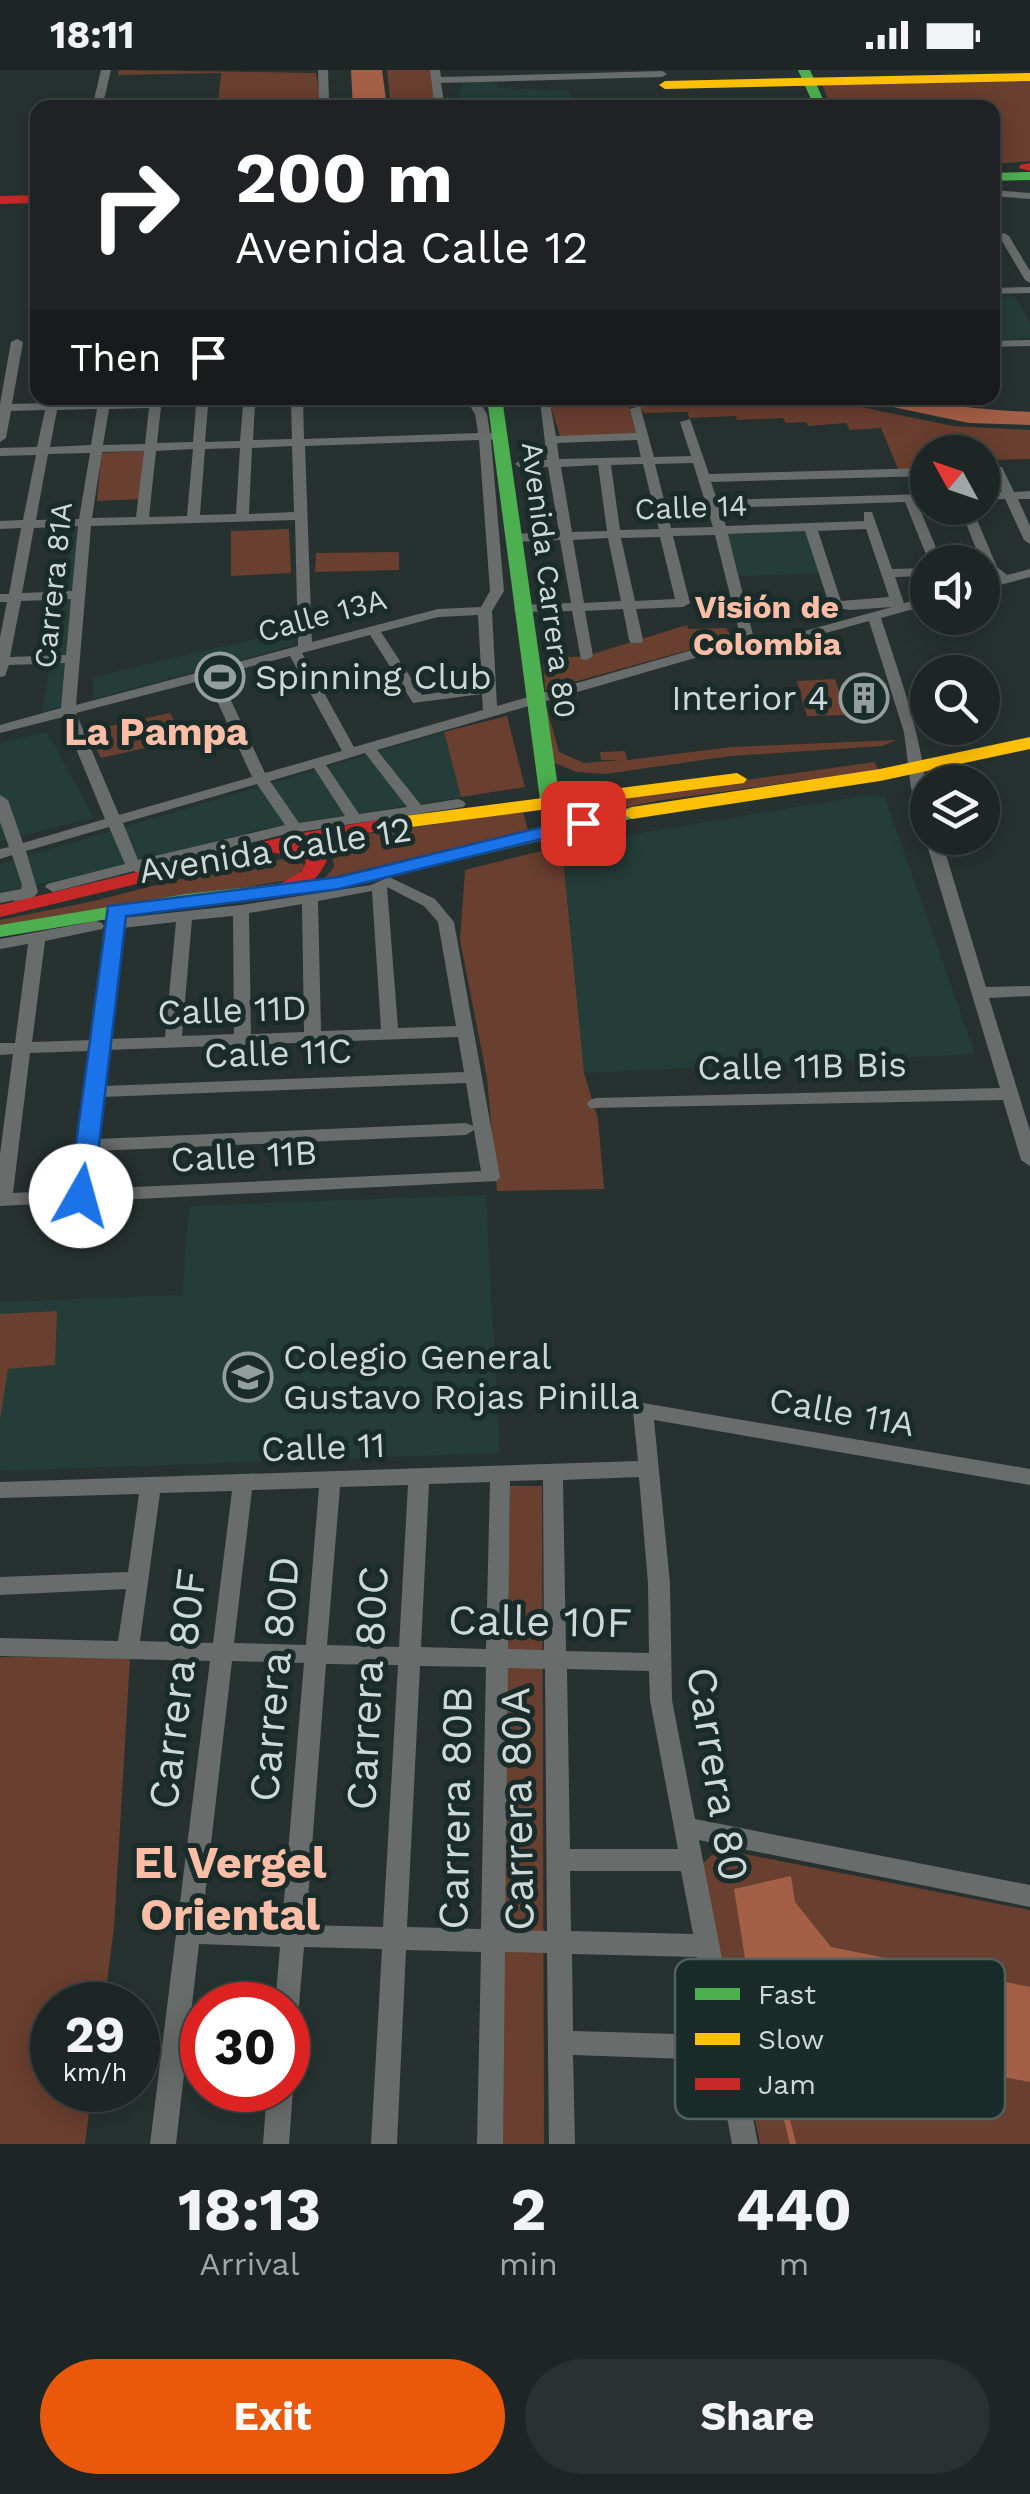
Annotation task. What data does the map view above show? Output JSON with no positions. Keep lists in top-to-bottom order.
{
  "streets": {
    "main road": ["Avenida Carrera 80", "Avenida Calle 12"],
    "street": [
      "Calle 14",
      "Carrera 81A",
      "Calle 13A",
      "Calle 11D",
      "Calle 11C",
      "Calle 11B Bis",
      "Calle 11B",
      "Calle 11A",
      "Calle 11",
      "Calle 10F",
      "Carrera 80D",
      "Carrera 80C",
      "Carrera 80F",
      "Carrera 80",
      "Carrera 80B",
      "Carrera 80A"
    ]
  },
  "crossings": [
    ["Calle 14", "Avenida Carrera 80"],
    ["Avenida Carrera 80", "Avenida Calle 12"],
    ["Carrera 81A", "Calle 13A"],
    ["Carrera 81A", "Avenida Calle 12"],
    ["Calle 11D", "Calle 11B"],
    ["Calle 11A", "Carrera 80"],
    ["Calle 11", "Carrera 80D"],
    ["Calle 11", "Carrera 80C"],
    ["Calle 11", "Carrera 80F"],
    ["Calle 11", "Carrera 80"],
    ["Calle 11", "Carrera 80B"],
    ["Calle 11", "Carrera 80A"],
    ["Calle 10F", "Carrera 80D"],
    ["Calle 10F", "Carrera 80C"],
    ["Calle 10F", "Carrera 80F"],
    ["Calle 10F", "Carrera 80"],
    ["Calle 10F", "Carrera 80B"],
    ["Calle 10F", "Carrera 80A"]
  ],
  "districts": ["Visión de Colombia", "La Pampa", "El Vergel Oriental"],
  "places": {
    "sports": ["Spinning Club"],
    "building": ["Interior 4"],
    "school or university": ["Colegio General Gustavo Rojas Pinilla"]
  },
  "legend": ["Fast", "Slow", "Jam"],
  "north": "top left",
  "page": {
    "status": "18:11",
    "turn": ["200 m", "Avenida Calle 12"],
    "then": "Then",
    "speed": "29 km/h",
    "limit": "30",
    "eta": [
      "18:13",
      "Arrival",
      "2",
      "min",
      "440",
      "m"
    ],
    "buttons": ["Exit", "Share"]
  }
}
